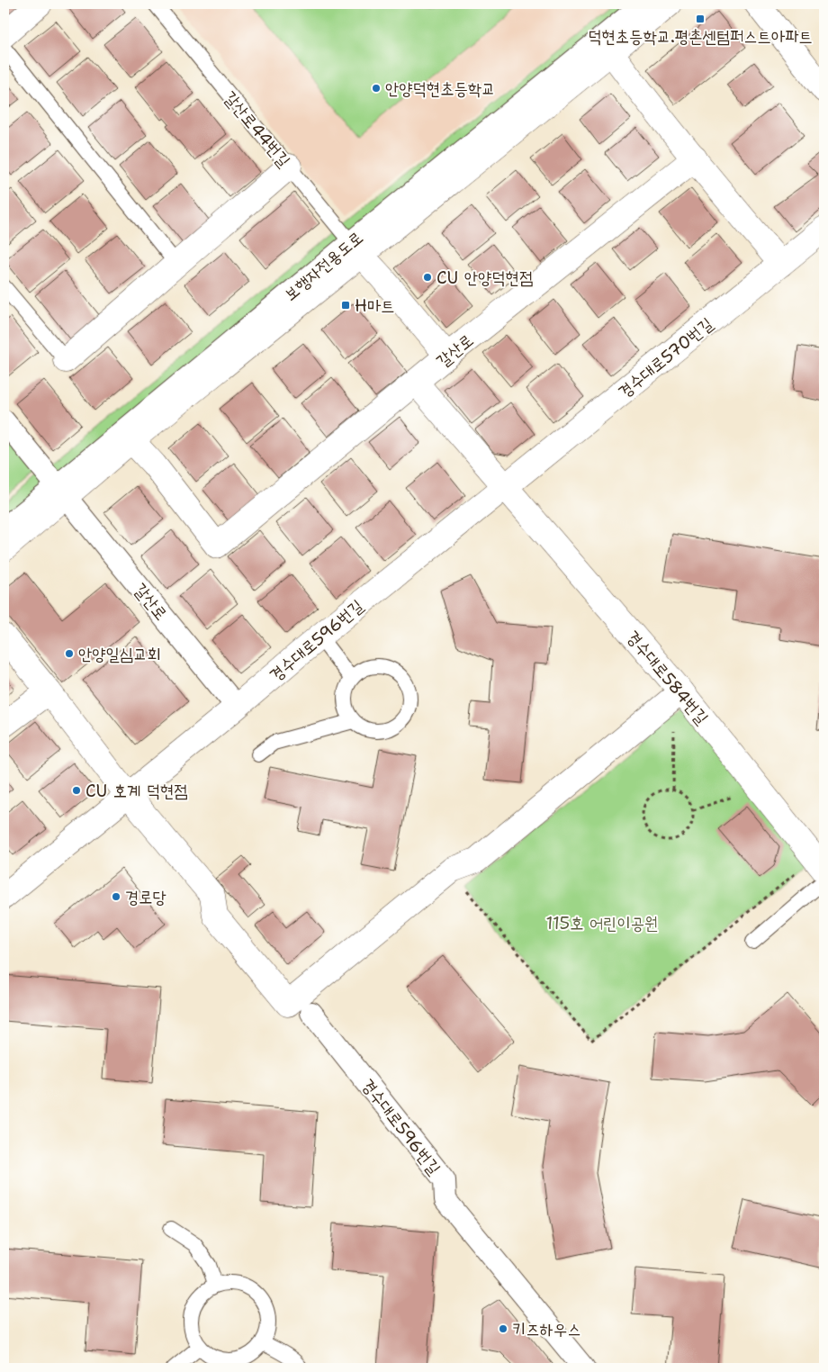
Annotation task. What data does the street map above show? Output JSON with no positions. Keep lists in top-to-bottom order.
{
  "streets": {
    "street": [
      "보행자전용도로",
      "갈산로",
      "경수대로570번길",
      "경수대로596번길",
      "경수대로584번길"
    ],
    "lane": ["갈산로44번길"]
  },
  "crossings": [
    ["갈산로44번길", "보행자전용도로"],
    ["갈산로", "경수대로596번길"],
    ["갈산로", "경수대로584번길"],
    ["경수대로570번길", "경수대로596번길"],
    ["경수대로570번길", "경수대로584번길"],
    ["경수대로596번길", "경수대로584번길"]
  ],
  "parks": ["115호 어린이공원"],
  "places": {
    "transit": ["덕현초등학교.평촌센텀퍼스트아파트", "H마트"],
    "other": [
      "안양덕현초등학교",
      "CU 안양덕현점",
      "안양일심교회",
      "CU 호계 덕현점",
      "경로당",
      "키즈하우스"
    ]
  }
}
